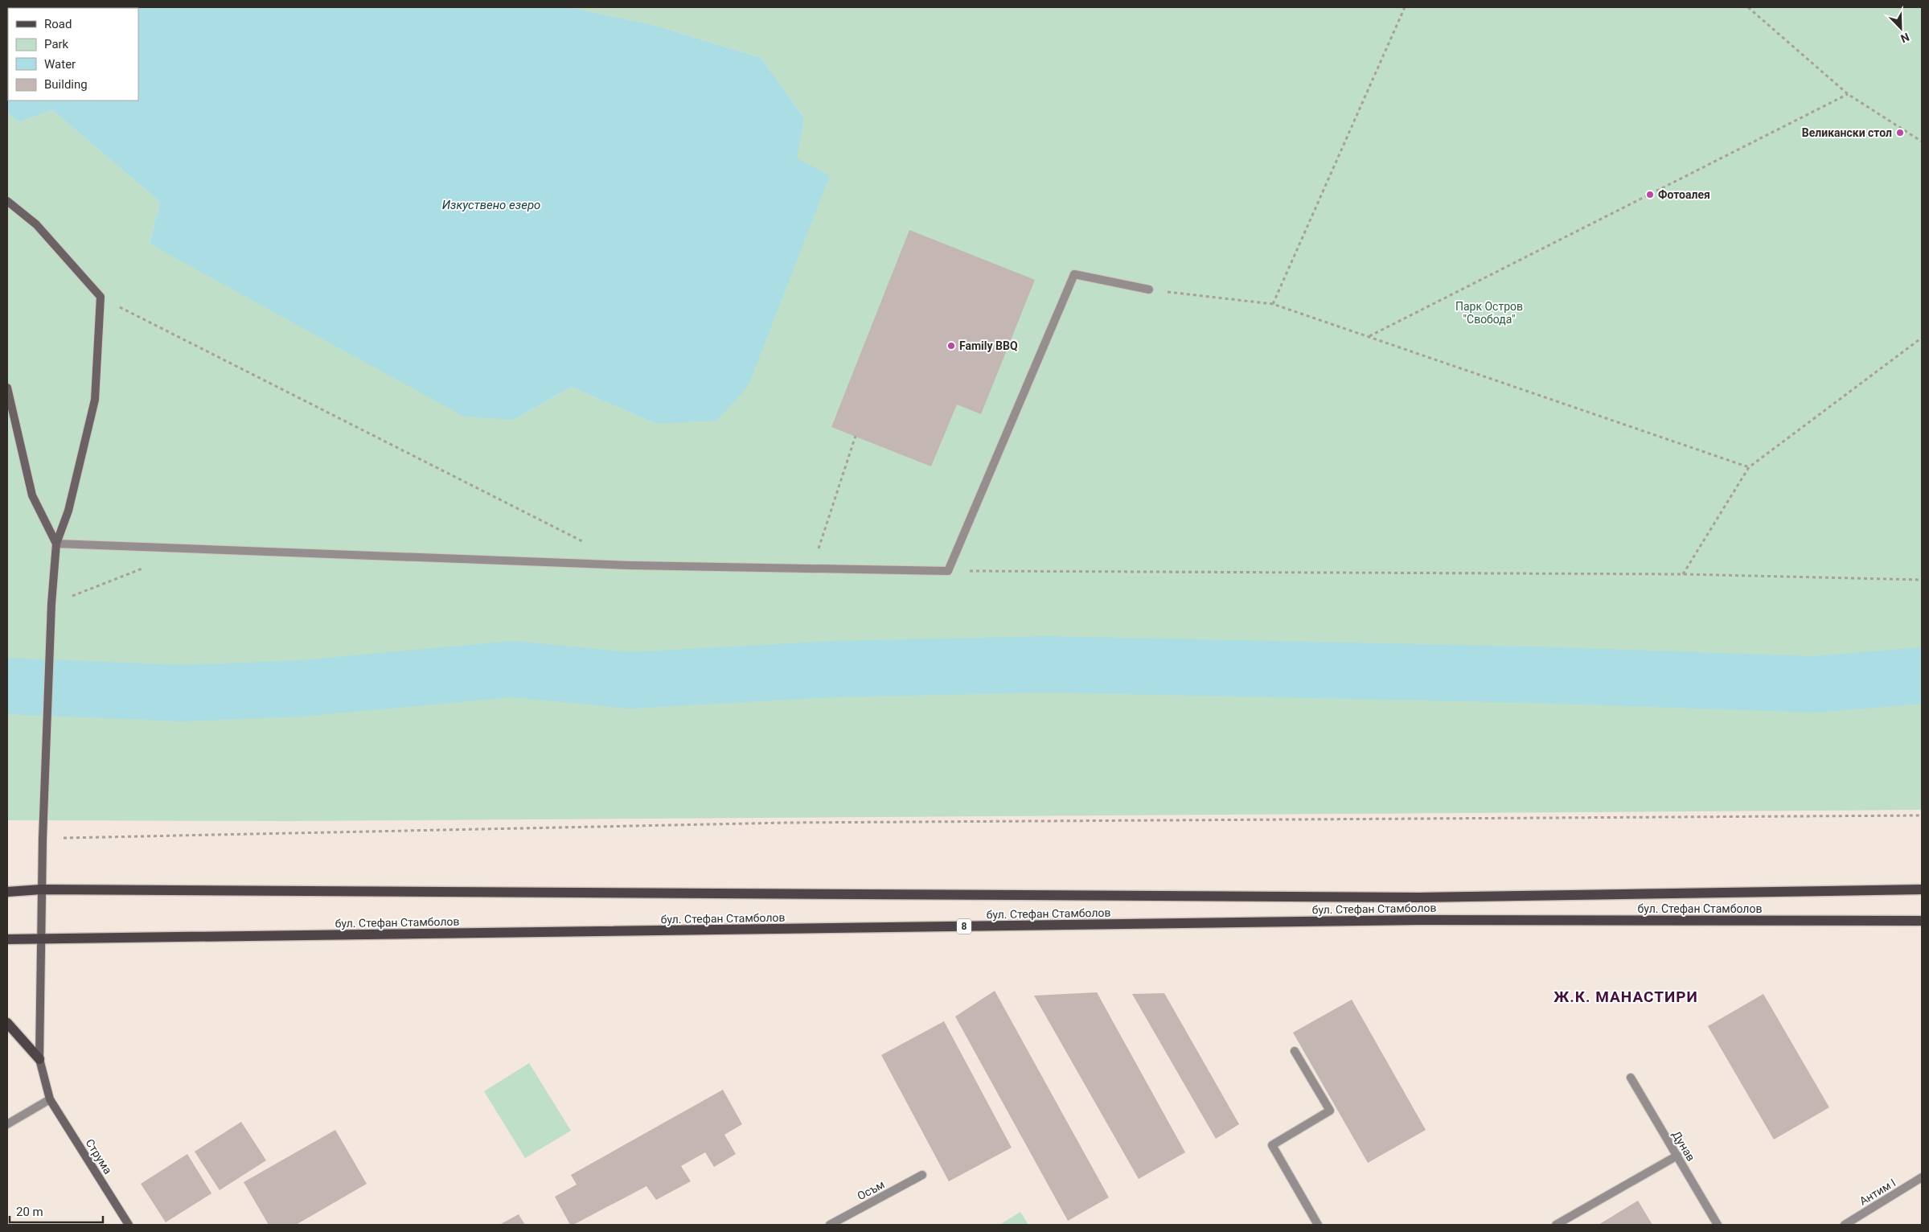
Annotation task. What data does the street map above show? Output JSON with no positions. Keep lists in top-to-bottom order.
{
  "streets": {
    "main road": ["бул. Стефан Стамболов", "8"],
    "street": [
      "Дунав",
      "Струма",
      "Осъм",
      "Антим I"
    ]
  },
  "crossings": [
    ["бул. Стефан Стамболов", "Струма"]
  ],
  "districts": ["Ж.К. МАНАСТИРИ"],
  "water": ["Изкуствено езеро"],
  "parks": ["Парк Остров \"Свобода\""],
  "places": ["Великански стол", "Фотоалея", "Family BBQ"],
  "legend": [
    "Road",
    "Park",
    "Water",
    "Building"
  ],
  "scale_bar": "20 m",
  "north": "bottom right"
}
